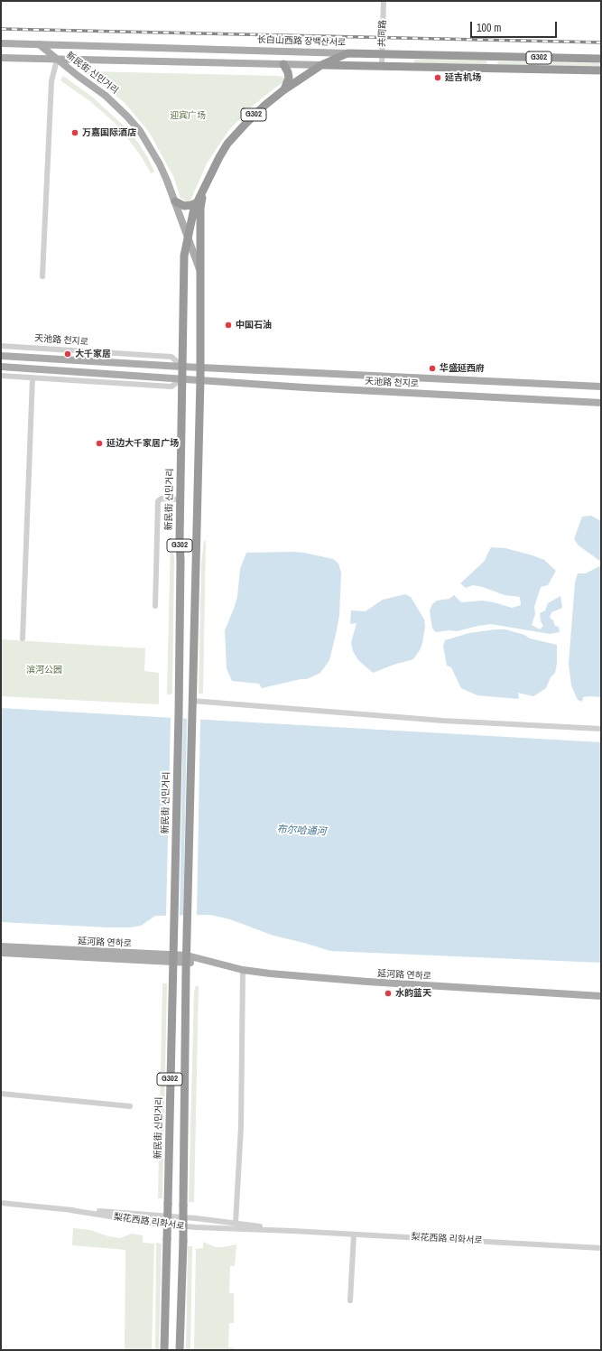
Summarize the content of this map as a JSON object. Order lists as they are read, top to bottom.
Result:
{
  "streets": {
    "highway": ["长白山西路 장백산서로", "G302", "新民街 신민거리"],
    "main road": ["天池路 천지로", "延河路 연하로"],
    "street": ["共同路", "梨花西路 리화서로"]
  },
  "crossings": [
    ["共同路", "长白山西路 장백산서로"],
    ["共同路", "G302"],
    ["长白山西路 장백산서로", "新民街 신민거리"],
    ["G302", "新民街 신민거리"],
    ["新民街 신민거리", "天池路 천지로"],
    ["新民街 신민거리", "延河路 연하로"]
  ],
  "water": ["布尔哈通河"],
  "parks": ["迎宾广场", "滨河公园"],
  "places": [
    "延吉机场",
    "万嘉国际酒店",
    "中国石油",
    "大千家居",
    "华盛延西府",
    "延边大千家居广场",
    "水韵蓝天"
  ],
  "scale_bar": "100 m"
}
